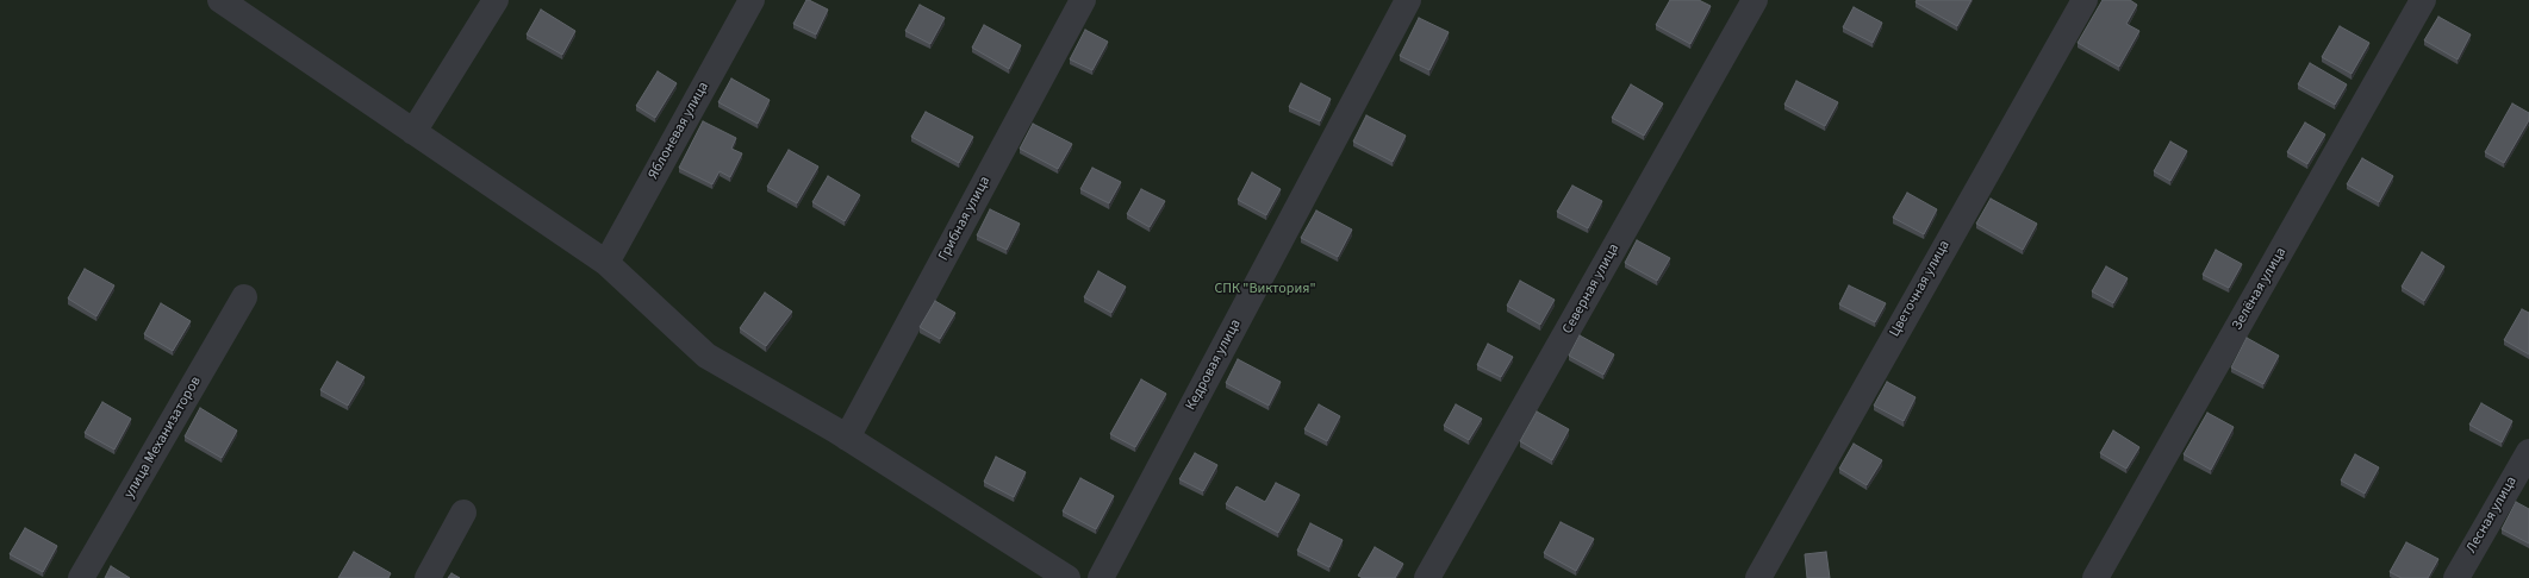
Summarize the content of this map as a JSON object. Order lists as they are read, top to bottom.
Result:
{
  "streets": {
    "street": [
      "Яблоневая улица",
      "Грибная улица",
      "Северная улица",
      "Цветочная улица",
      "Зелёная улица",
      "Кедровая улица",
      "улица Механизаторов",
      "Лесная улица"
    ]
  },
  "parks": ["СПК \"Виктория\""]
}
